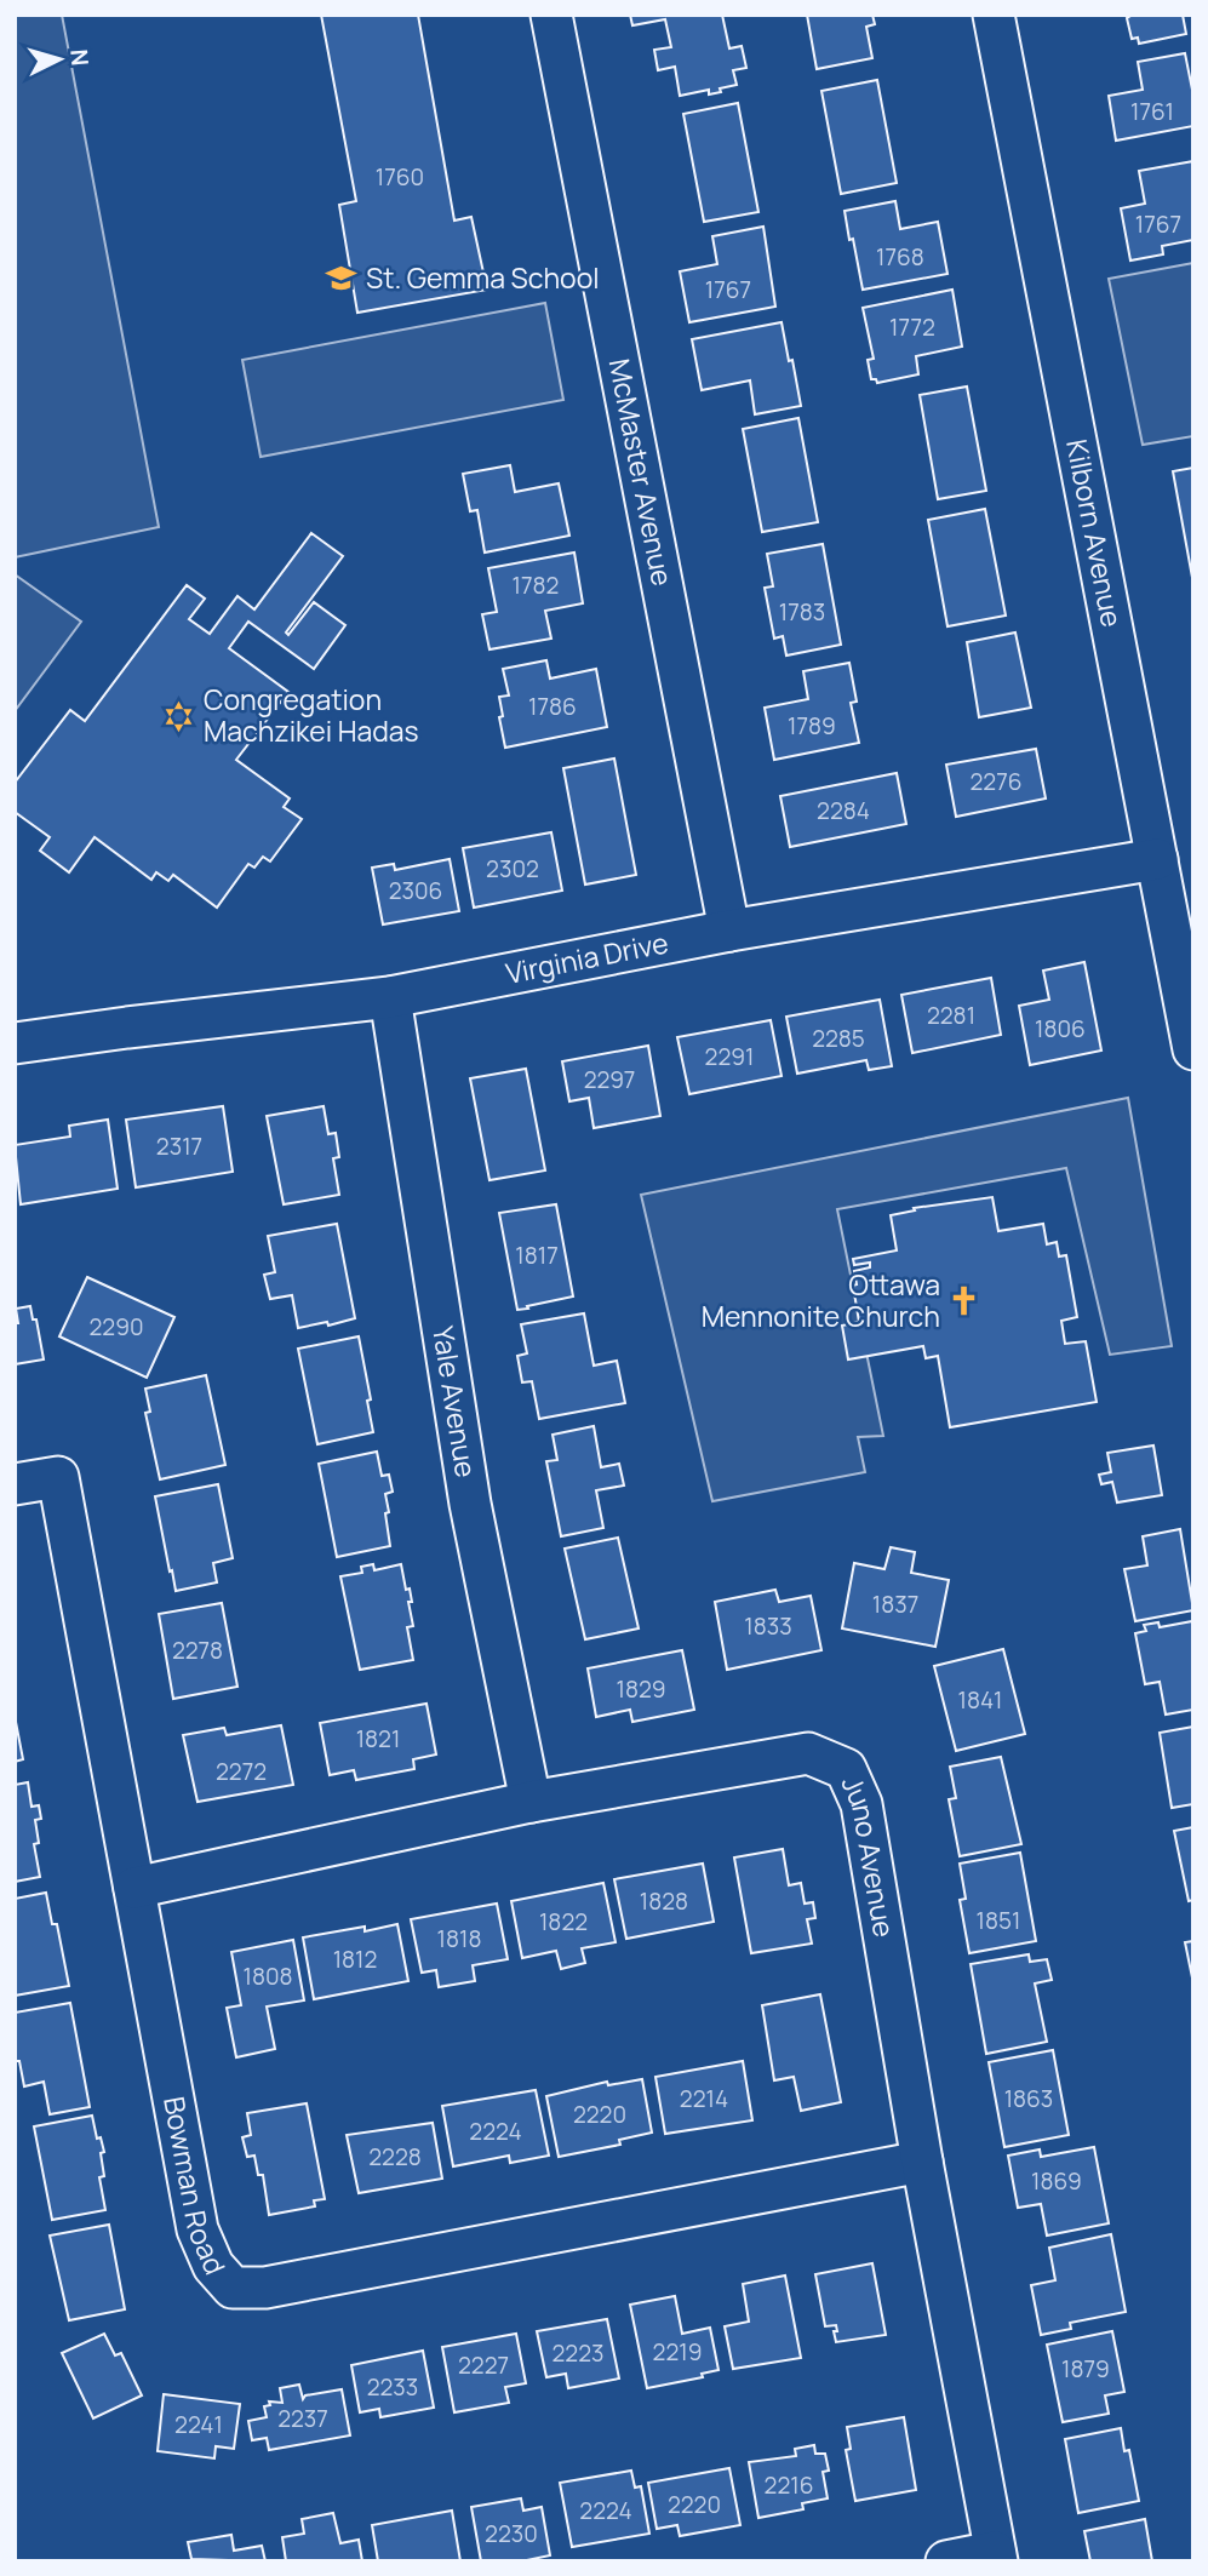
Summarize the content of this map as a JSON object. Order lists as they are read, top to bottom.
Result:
{
  "streets": {
    "street": [
      "McMaster Avenue",
      "Kilborn Avenue",
      "Virginia Drive",
      "Yale Avenue",
      "Juno Avenue",
      "Bowman Road"
    ]
  },
  "crossings": [
    ["McMaster Avenue", "Virginia Drive"],
    ["Kilborn Avenue", "Virginia Drive"],
    ["Virginia Drive", "Yale Avenue"],
    ["Yale Avenue", "Juno Avenue"],
    ["Juno Avenue", "Bowman Road"]
  ],
  "places": {
    "school or university": ["St. Gemma School"],
    "synagogue": ["Congregation Machzikei Hadas"],
    "church": ["Ottawa Mennonite Church"]
  },
  "house_numbers": [
    "1761",
    "1760",
    "1767",
    "1768",
    "1767",
    "1772",
    "1782",
    "1783",
    "1786",
    "1789",
    "2276",
    "2284",
    "2302",
    "2306",
    "2281",
    "1806",
    "2285",
    "2291",
    "2297",
    "2317",
    "1817",
    "2290",
    "1837",
    "1833",
    "2278",
    "1829",
    "1841",
    "1821",
    "2272",
    "1828",
    "1851",
    "1822",
    "1818",
    "1812",
    "1808",
    "2214",
    "1863",
    "2220",
    "2224",
    "2228",
    "1869",
    "2219",
    "2223",
    "2227",
    "1879",
    "2233",
    "2237",
    "2241",
    "2216",
    "2220",
    "2224",
    "2230"
  ],
  "north": "right"
}
